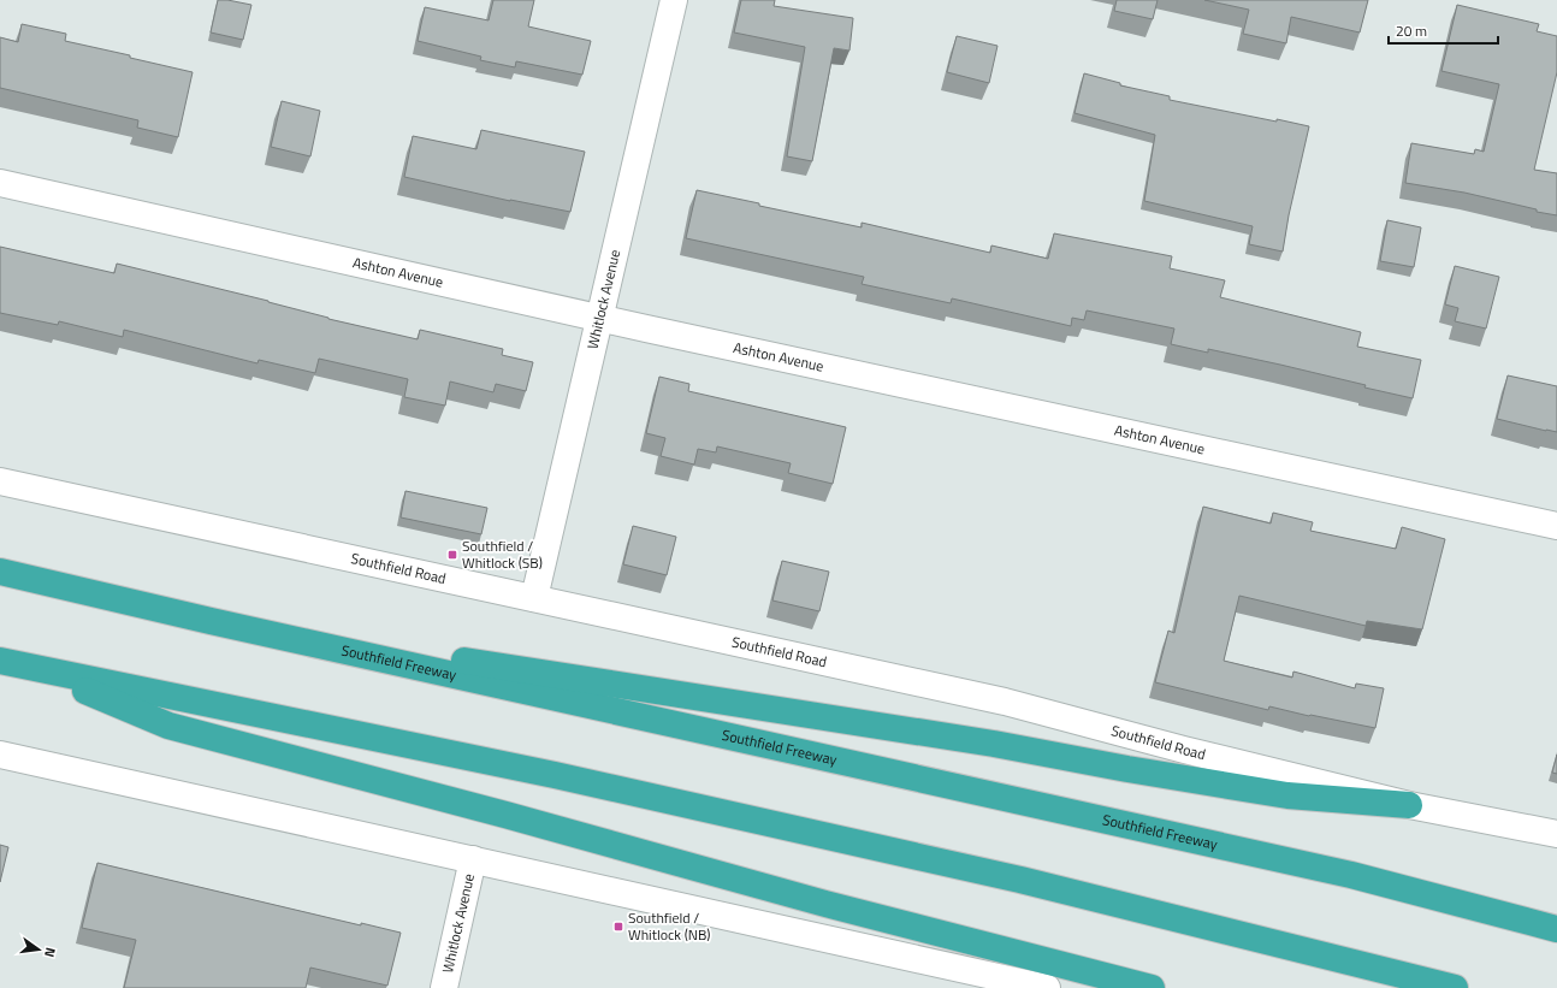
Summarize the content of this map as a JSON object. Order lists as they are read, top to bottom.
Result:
{
  "streets": {
    "highway": ["Southfield Freeway"],
    "main road": ["Ashton Avenue", "Whitlock Avenue", "Southfield Road"]
  },
  "crossings": [
    ["Ashton Avenue", "Whitlock Avenue"],
    ["Whitlock Avenue", "Southfield Road"]
  ],
  "places": {
    "transit": ["Southfield / Whitlock (SB)", "Southfield / Whitlock (NB)"]
  },
  "scale_bar": "20 m",
  "north": "right"
}
